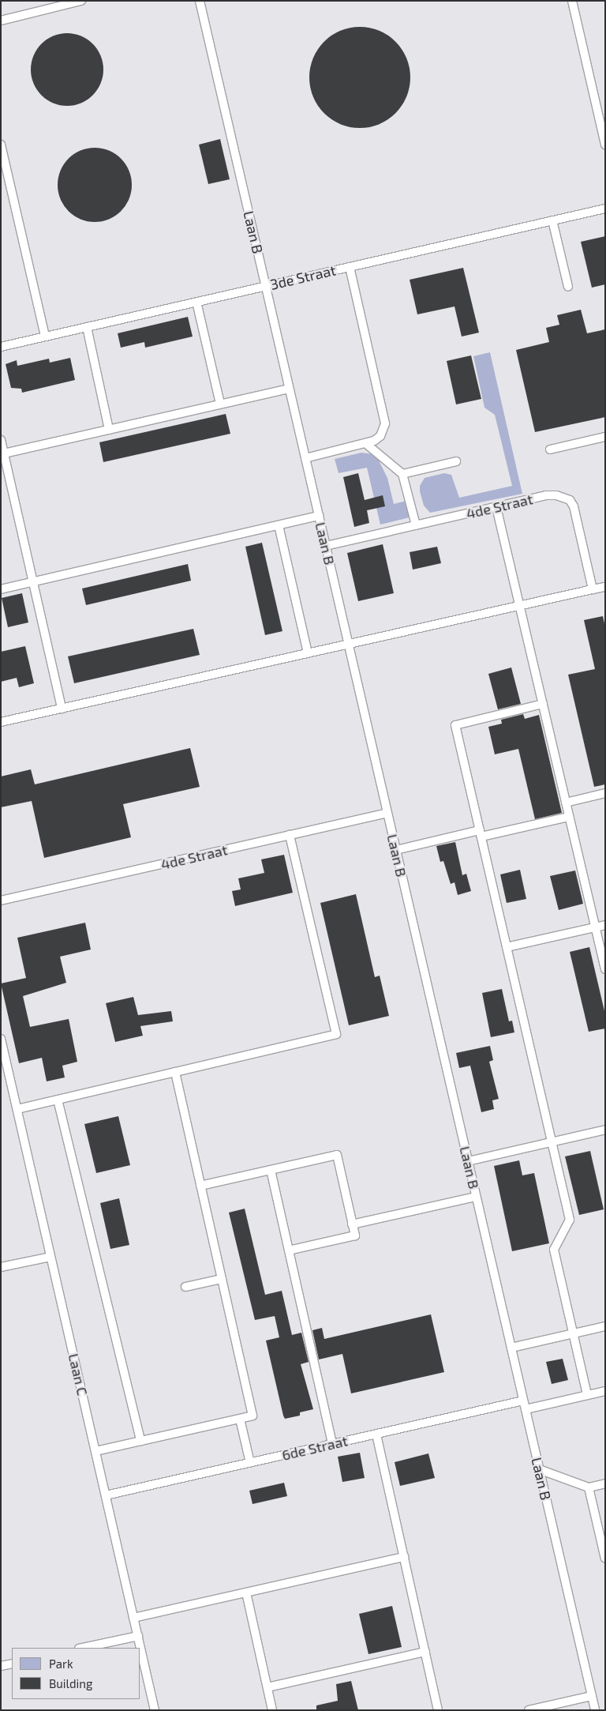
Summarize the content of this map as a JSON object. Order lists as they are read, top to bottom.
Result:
{
  "streets": {
    "lane": [
      "Laan B",
      "3de Straat",
      "4de Straat",
      "Laan C",
      "6de Straat"
    ]
  },
  "crossings": [
    ["Laan B", "3de Straat"],
    ["Laan B", "4de Straat"],
    ["Laan B", "6de Straat"],
    ["Laan C", "6de Straat"]
  ],
  "legend": ["Park", "Building"]
}
